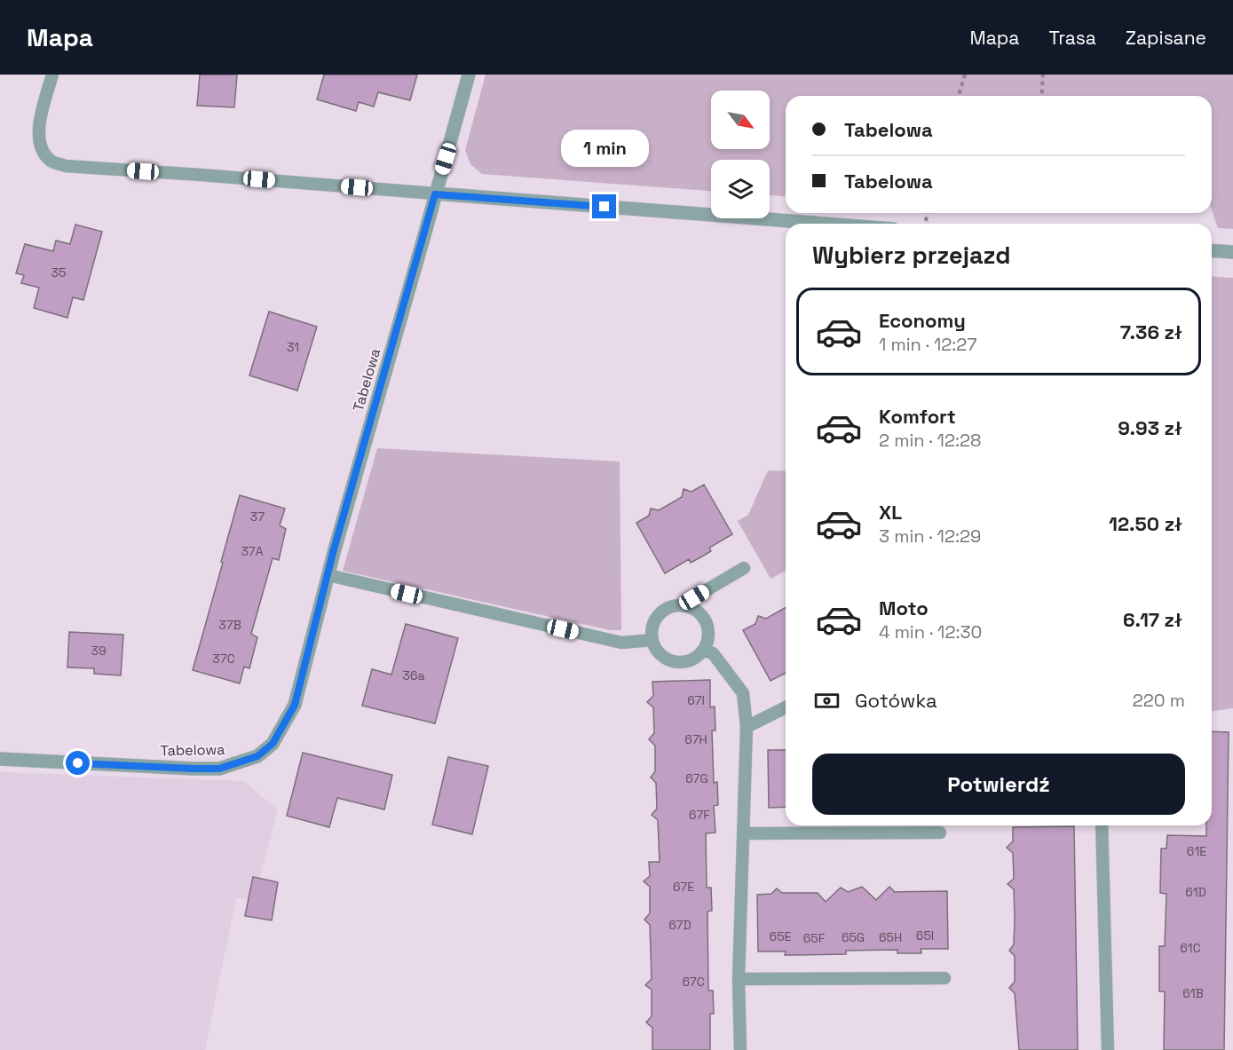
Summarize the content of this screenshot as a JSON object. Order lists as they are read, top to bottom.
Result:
{
  "streets": {
    "street": ["Tabelowa"]
  },
  "house_numbers": [
    "35",
    "31",
    "37",
    "37A",
    "37B",
    "39",
    "37C",
    "36a",
    "67I",
    "67H",
    "67G",
    "67F",
    "61E",
    "67E",
    "61D",
    "67D",
    "65I",
    "65E",
    "65G",
    "65H",
    "65F",
    "61C",
    "67C",
    "61B"
  ],
  "north": "bottom right",
  "page": {
    "header": "Mapa",
    "nav": ["Mapa", "Trasa", "Zapisane"],
    "banner": ["Tabelowa", "Tabelowa"],
    "bubble": "1 min",
    "heading": "Wybierz przejazd",
    "list": [
      {
        "name": "Economy",
        "note": "1 min · 12:27",
        "value": "7.36 zł"
      },
      {
        "name": "Komfort",
        "note": "2 min · 12:28",
        "value": "9.93 zł"
      },
      {
        "name": "XL",
        "note": "3 min · 12:29",
        "value": "12.50 zł"
      },
      {
        "name": "Moto",
        "note": "4 min · 12:30",
        "value": "6.17 zł"
      }
    ],
    "pay": ["Gotówka", "220 m"],
    "buttons": "Potwierdź"
  }
}
